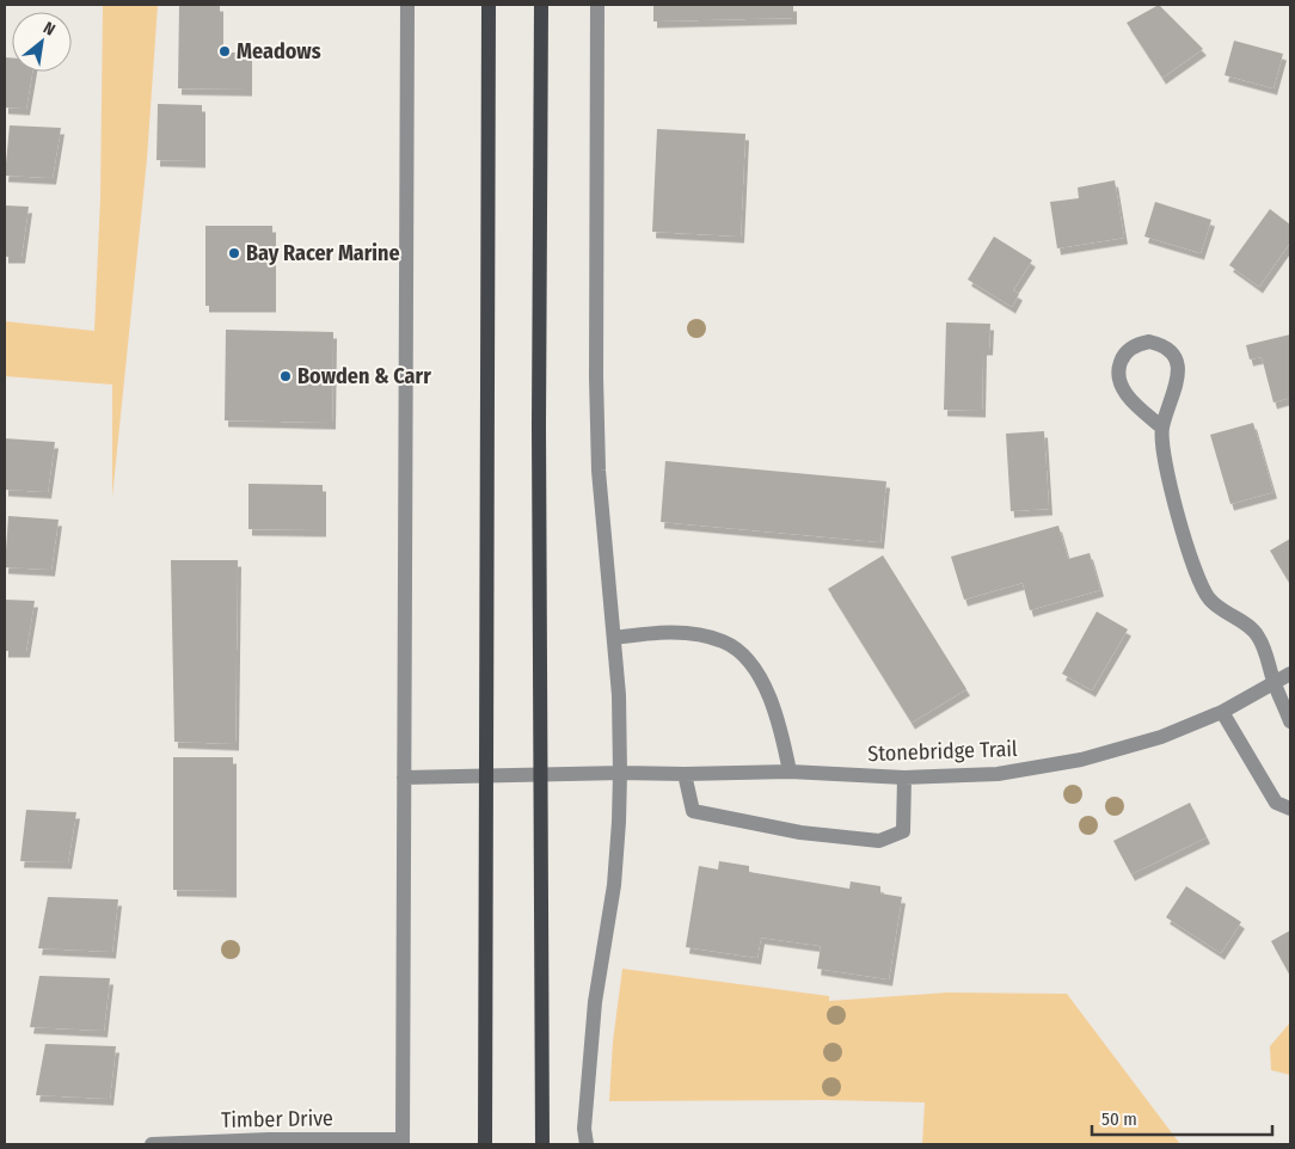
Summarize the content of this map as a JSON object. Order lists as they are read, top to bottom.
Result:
{
  "streets": {
    "street": ["Stonebridge Trail", "Timber Drive"]
  },
  "places": ["Meadows", "Bay Racer Marine", "Bowden & Carr"],
  "scale_bar": "50 m",
  "north": "top right"
}
